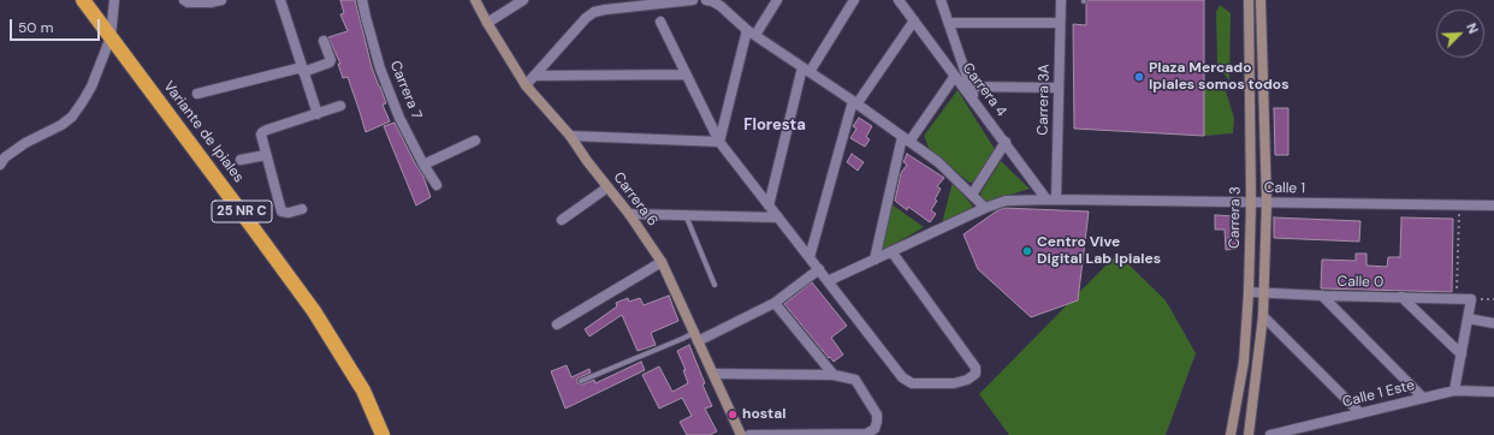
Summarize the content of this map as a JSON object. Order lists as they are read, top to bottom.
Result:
{
  "streets": {
    "highway": ["Variante de Ipiales", "25 NR C"],
    "street": [
      "Carrera 7",
      "Carrera 4",
      "Carrera 3A",
      "Calle 1",
      "Carrera 6",
      "Carrera 3",
      "Calle 0",
      "Calle 1 Este"
    ]
  },
  "crossings": [
    ["Carrera 4", "Carrera 3A"],
    ["Carrera 4", "Calle 1"],
    ["Carrera 3A", "Calle 1"],
    ["Calle 1", "Carrera 3"],
    ["Carrera 3", "Calle 0"]
  ],
  "districts": ["Floresta"],
  "places": ["Plaza Mercado Ipiales somos todos", "Centro Vive Digital Lab Ipiales", "hostal"],
  "scale_bar": "50 m",
  "north": "top right"
}
